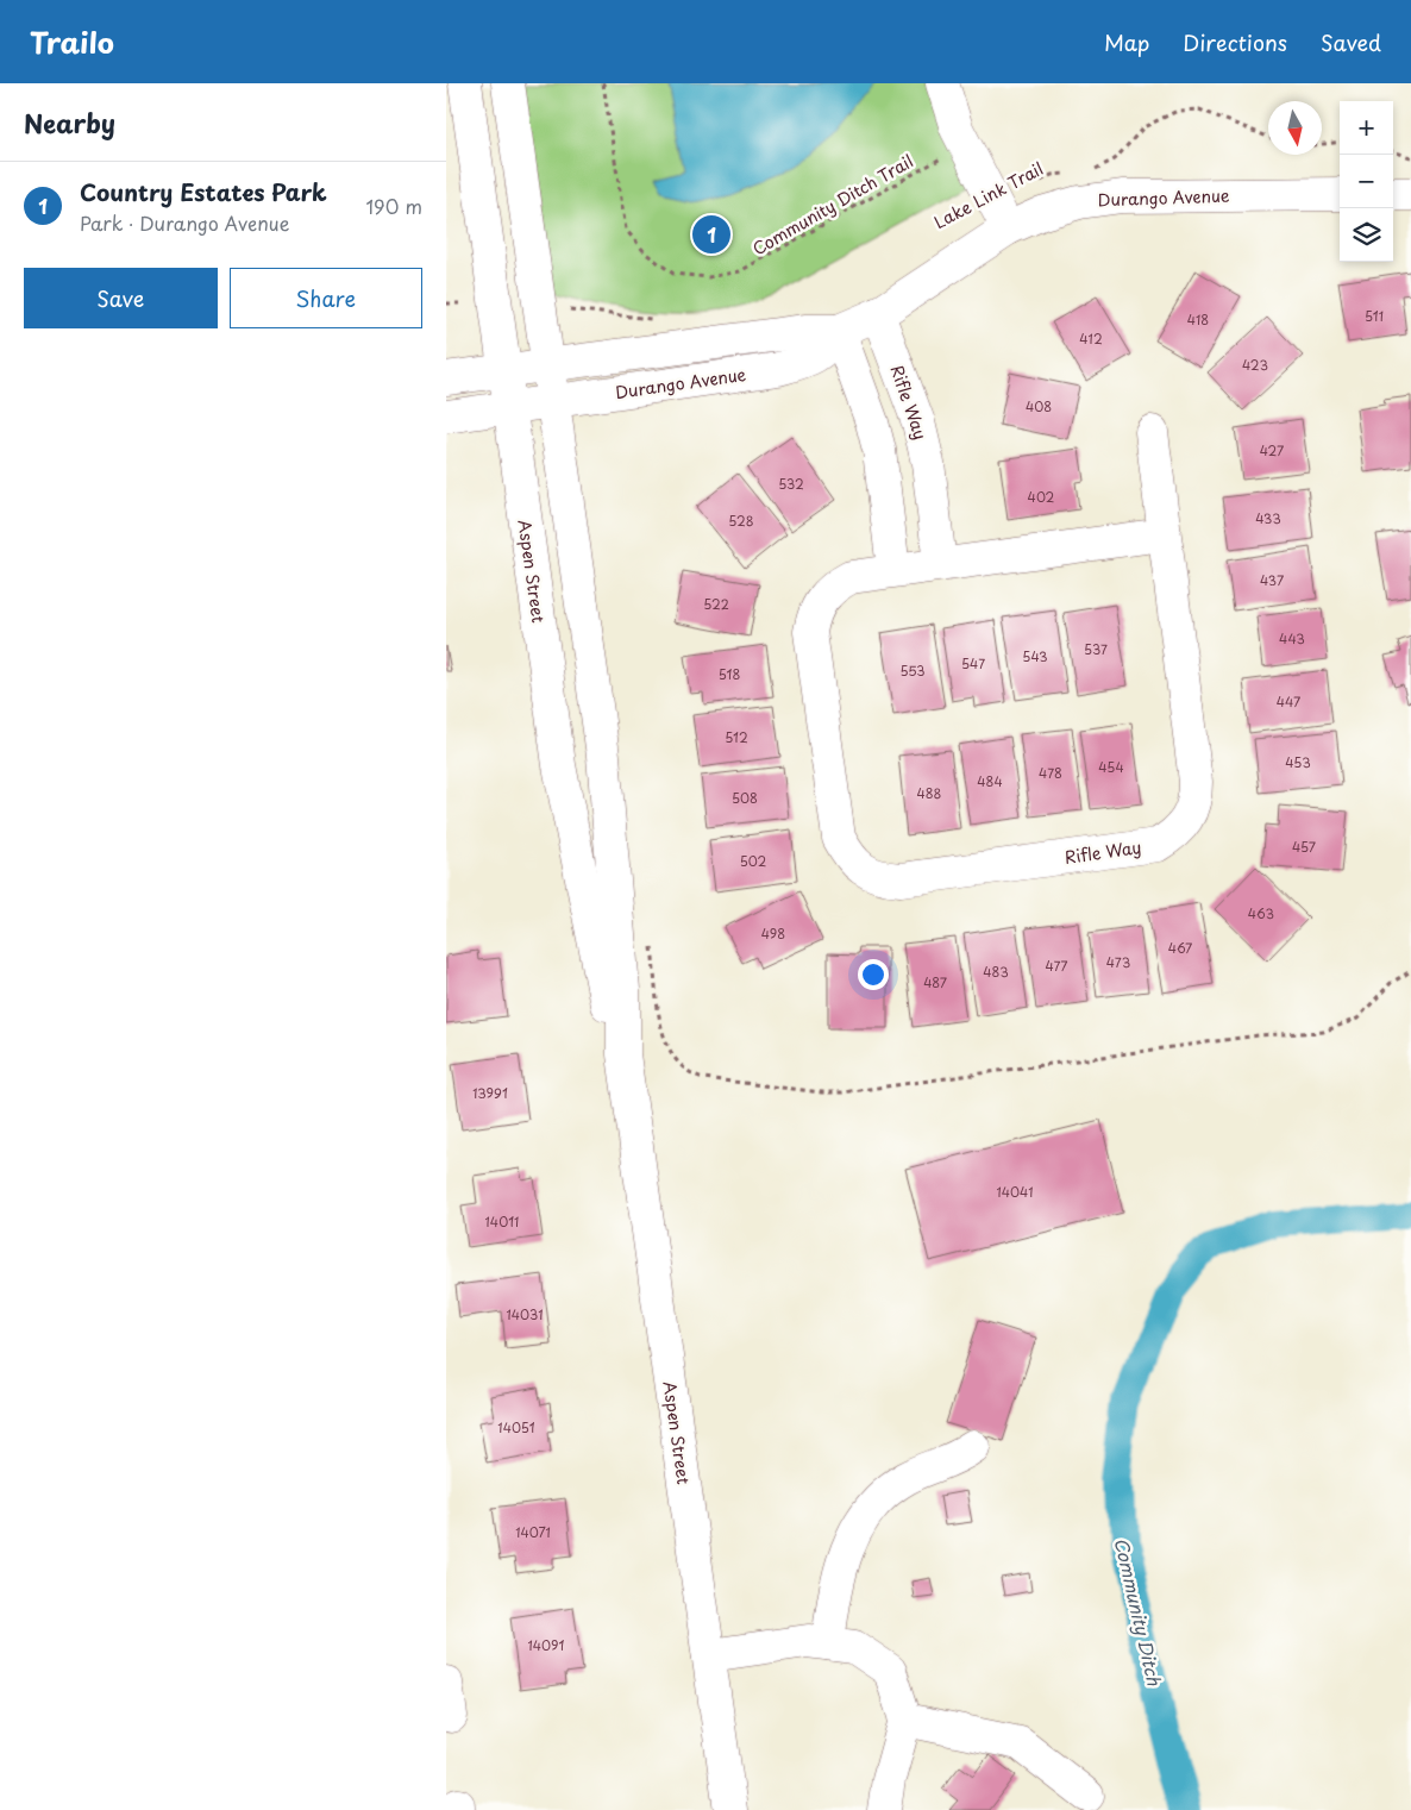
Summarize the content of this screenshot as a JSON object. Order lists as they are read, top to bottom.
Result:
{
  "streets": {
    "street": ["Durango Avenue", "Rifle Way", "Aspen Street"],
    "path": ["Lake Link Trail", "Community Ditch Trail"]
  },
  "crossings": [
    ["Lake Link Trail", "Durango Avenue"],
    ["Durango Avenue", "Rifle Way"],
    ["Durango Avenue", "Aspen Street"]
  ],
  "water": ["Community Ditch"],
  "house_numbers": [
    "511",
    "418",
    "412",
    "423",
    "408",
    "427",
    "532",
    "402",
    "433",
    "528",
    "437",
    "522",
    "443",
    "537",
    "543",
    "547",
    "553",
    "518",
    "447",
    "512",
    "453",
    "454",
    "478",
    "484",
    "488",
    "508",
    "457",
    "502",
    "463",
    "498",
    "467",
    "473",
    "477",
    "483",
    "487",
    "13991",
    "14041",
    "14011",
    "14031",
    "14051",
    "14071",
    "14091"
  ],
  "north": "bottom",
  "page": {
    "header": "Trailo",
    "nav": ["Map", "Directions", "Saved"],
    "heading": "Nearby",
    "map_buttons": ["+", "−"],
    "list": [
      {
        "mark": "1",
        "name": "Country Estates Park",
        "note": "Park · Durango Avenue",
        "value": "190 m"
      }
    ],
    "pins": "1",
    "buttons": ["Save", "Share"]
  }
}
